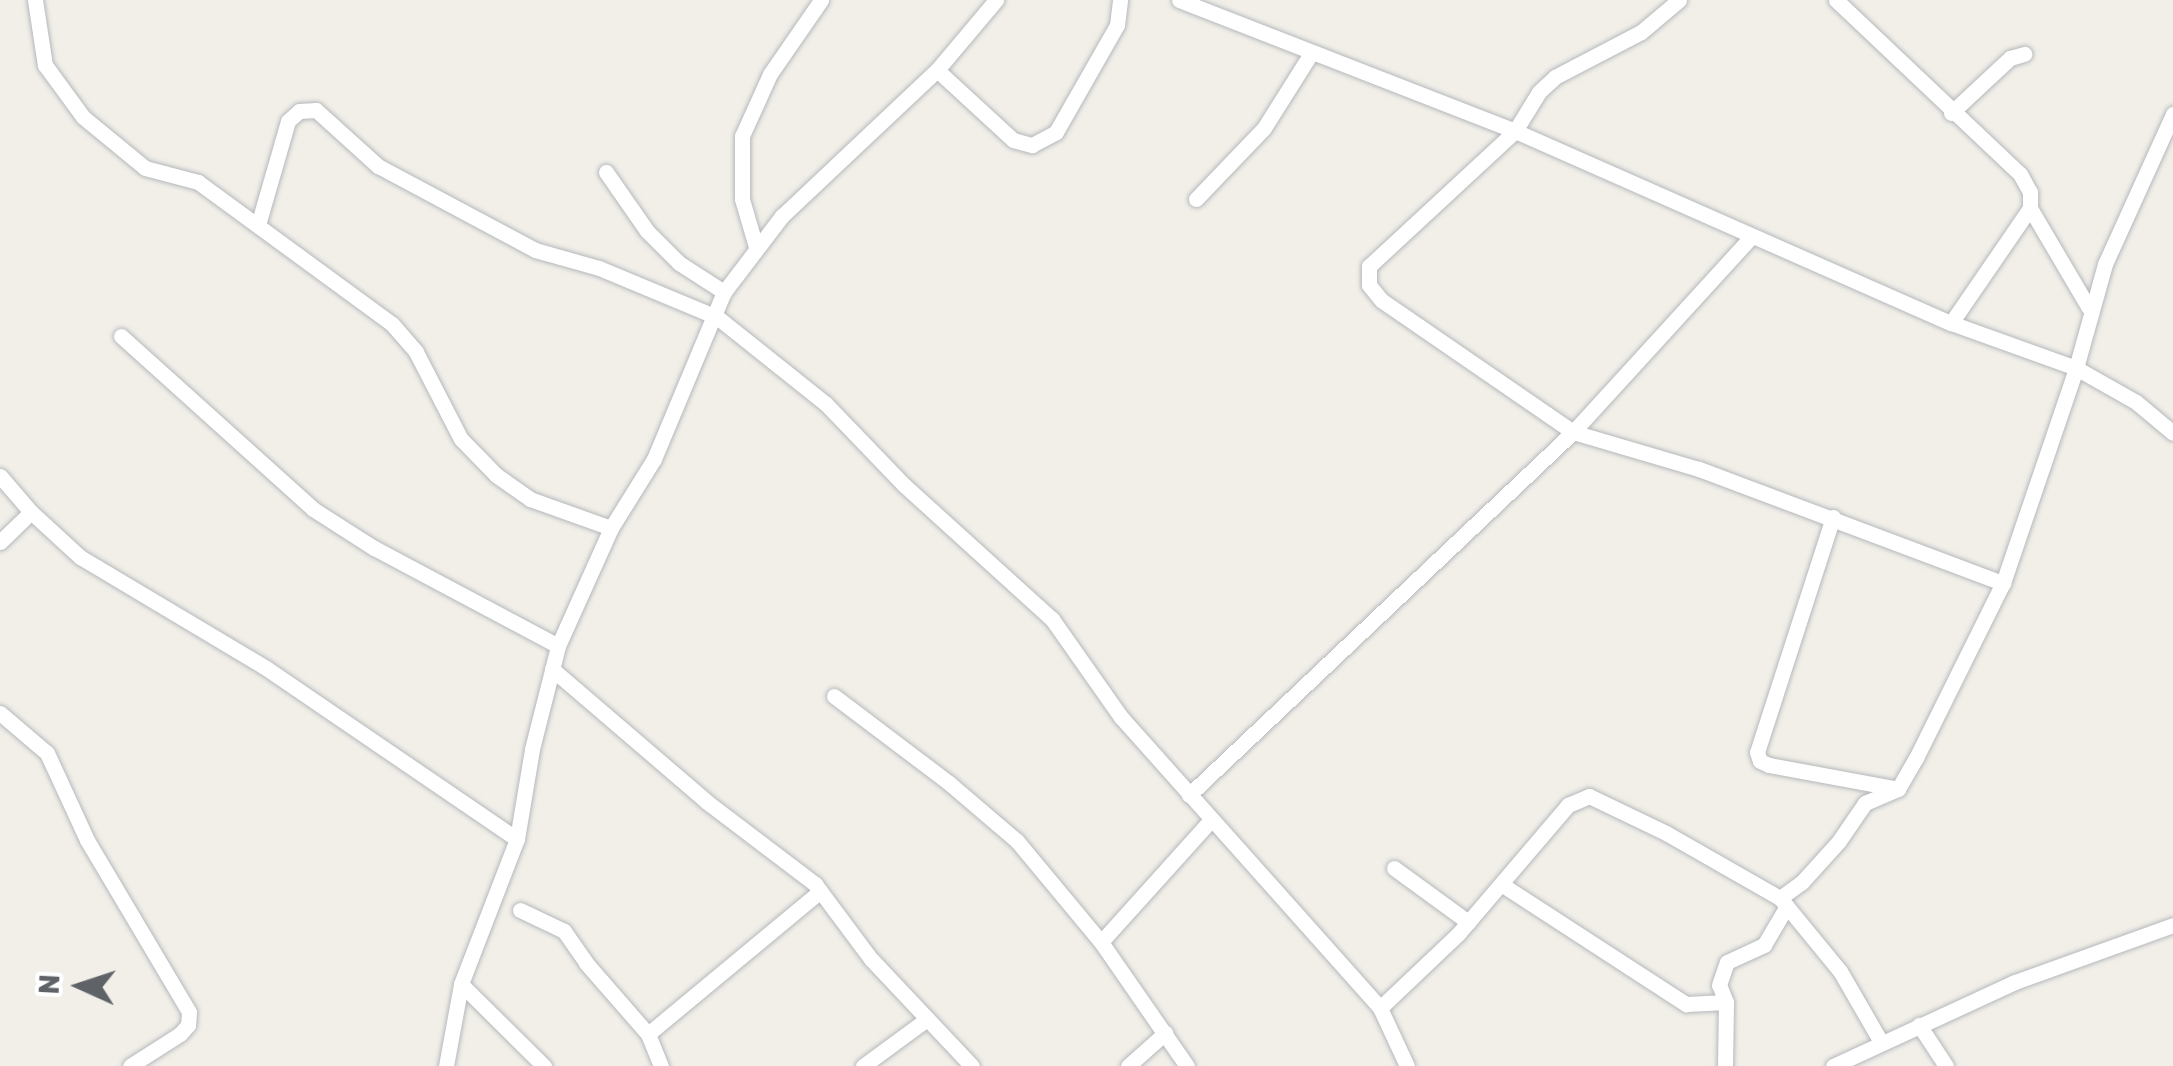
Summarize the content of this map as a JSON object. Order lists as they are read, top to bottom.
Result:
{
  "north": "left"
}
